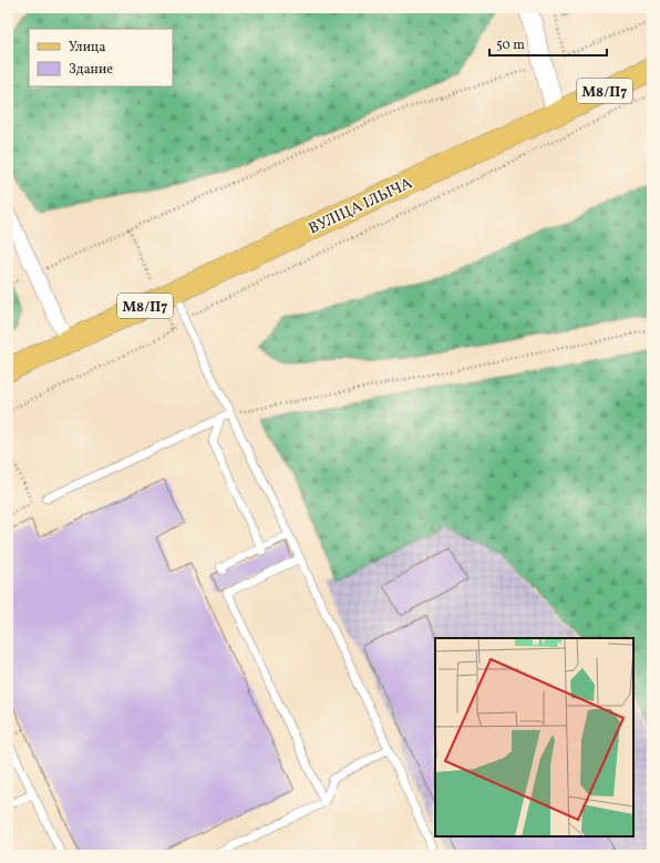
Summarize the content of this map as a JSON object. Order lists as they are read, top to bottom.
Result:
{
  "streets": {
    "main road": ["М8/П7", "ВУЛІЦА ІЛЬІЧА"]
  },
  "legend": ["Улица", "Здание"],
  "scale_bar": "50 m"
}
